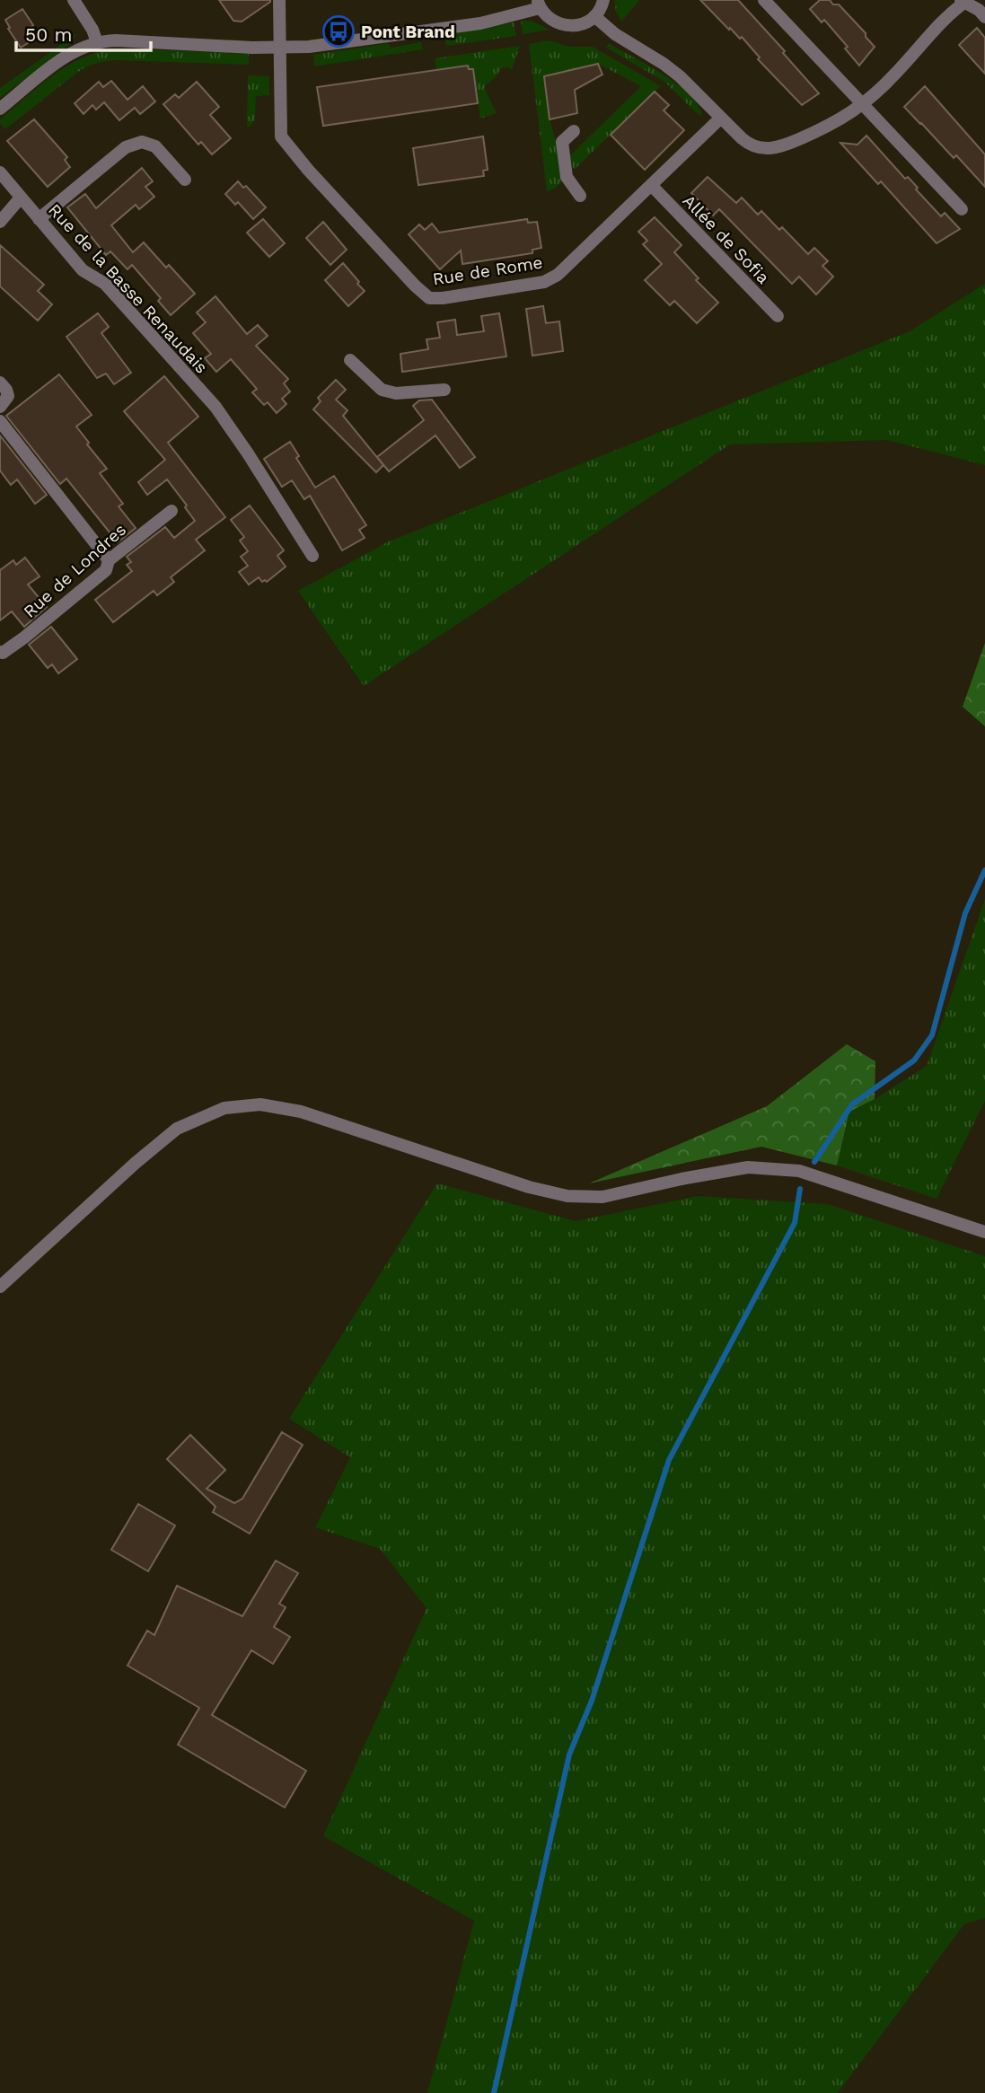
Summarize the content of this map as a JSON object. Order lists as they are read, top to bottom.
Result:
{
  "streets": {
    "street": [
      "Allée de Sofia",
      "Rue de Rome",
      "Rue de la Basse Renaudais",
      "Rue de Londres"
    ]
  },
  "crossings": [
    ["Allée de Sofia", "Rue de Rome"]
  ],
  "places": {
    "bus stop": ["Pont Brand"]
  },
  "scale_bar": "50 m"
}
